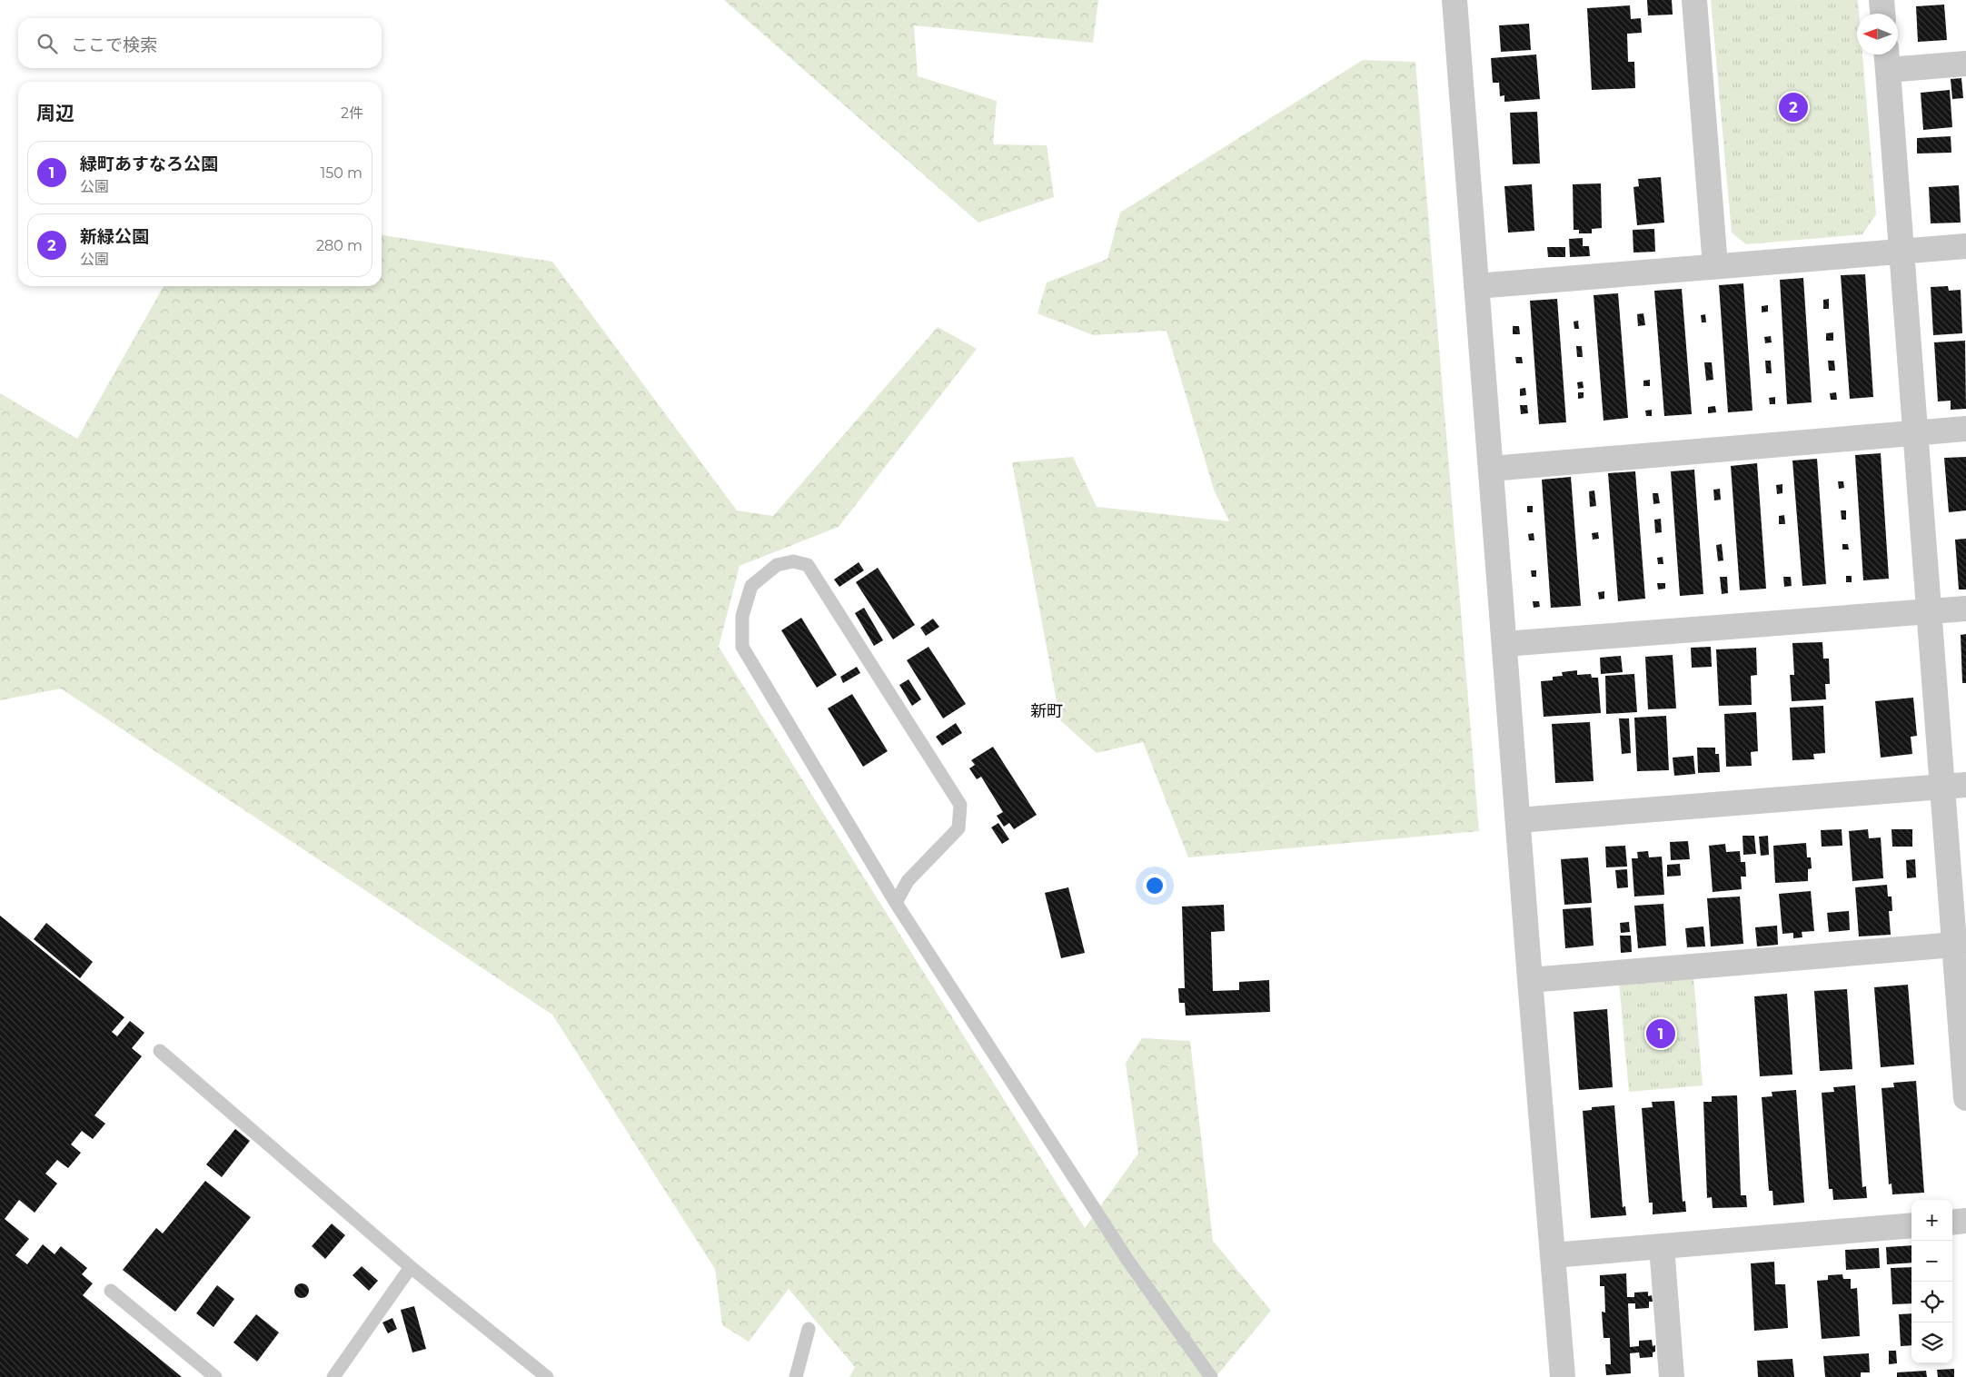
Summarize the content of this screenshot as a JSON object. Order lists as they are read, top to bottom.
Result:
{
  "districts": ["新町"],
  "north": "left",
  "page": {
    "search": "ここで検索",
    "heading": ["周辺", "2件"],
    "pins": ["2", "1"],
    "list": [
      {
        "mark": "1",
        "name": "緑町あすなろ公園",
        "note": "公園",
        "value": "150 m"
      },
      {
        "mark": "2",
        "name": "新緑公園",
        "note": "公園",
        "value": "280 m"
      }
    ],
    "map_buttons": ["+", "−"]
  }
}
